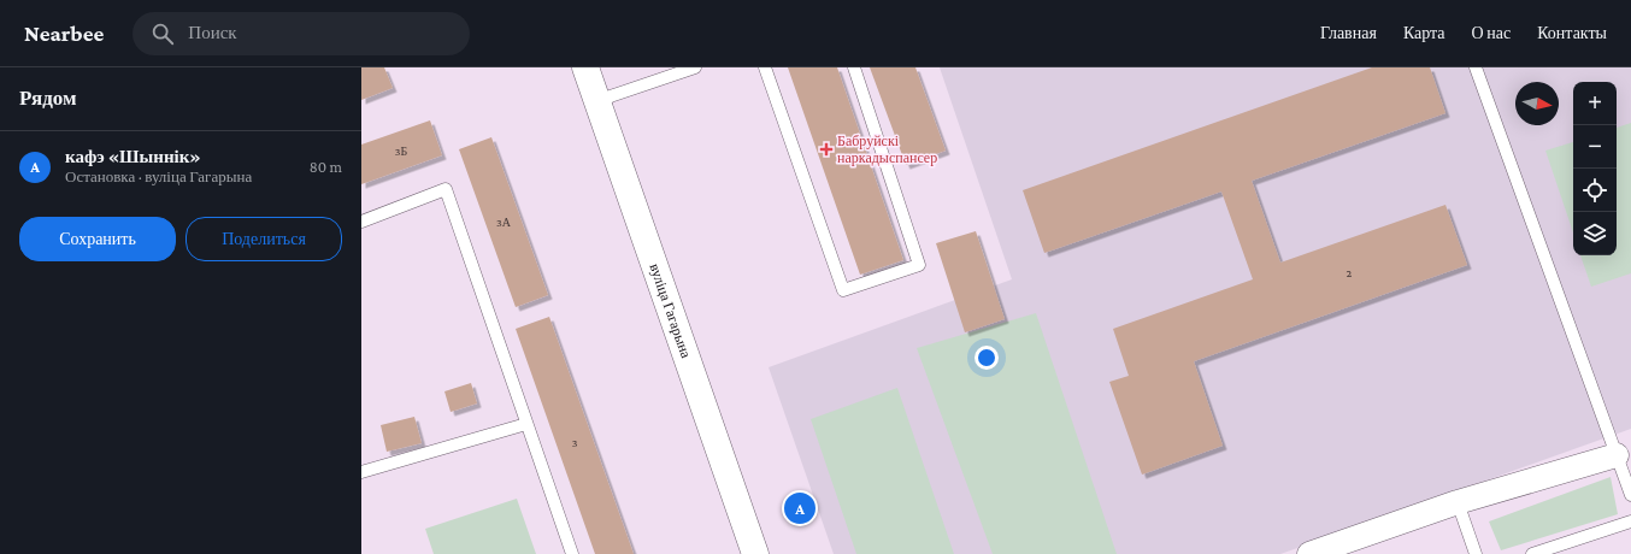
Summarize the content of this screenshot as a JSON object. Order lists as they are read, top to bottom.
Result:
{
  "streets": {
    "main road": ["вуліца Гагарына"]
  },
  "places": {
    "health": ["Бабруйскі наркадыспансер"]
  },
  "house_numbers": [
    "3Б",
    "3А",
    "2",
    "3"
  ],
  "north": "right",
  "page": {
    "header": "Nearbee",
    "search": "Поиск",
    "nav": [
      "Главная",
      "Карта",
      "О нас",
      "Контакты"
    ],
    "heading": "Рядом",
    "map_buttons": ["+", "−"],
    "list": [
      {
        "mark": "A",
        "name": "кафэ «Шыннік»",
        "note": "Остановка · вуліца Гагарына",
        "value": "80 m"
      }
    ],
    "buttons": ["Сохранить", "Поделиться"],
    "pins": "A"
  }
}
